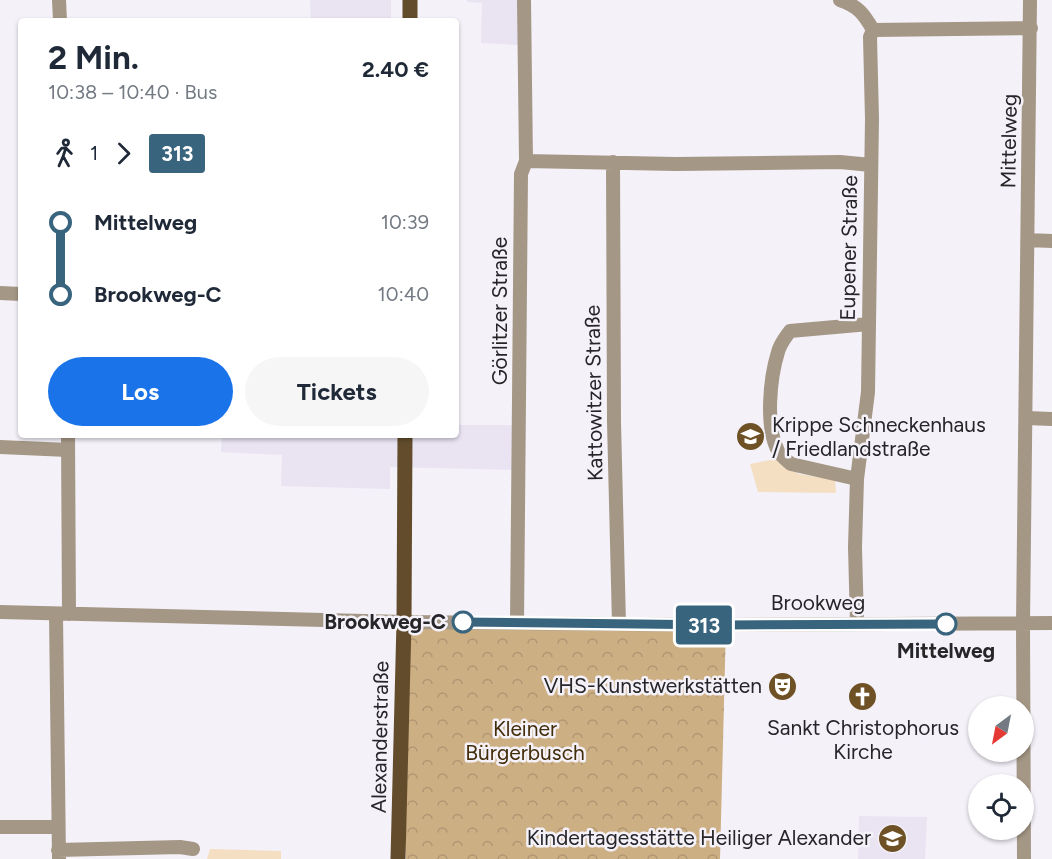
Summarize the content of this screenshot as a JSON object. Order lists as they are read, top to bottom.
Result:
{
  "streets": {
    "main road": ["Alexanderstraße"],
    "street": [
      "Mittelweg",
      "Eupener Straße",
      "Görlitzer Straße",
      "Kattowitzer Straße",
      "Brookweg"
    ]
  },
  "crossings": [
    ["Mittelweg", "Brookweg"],
    ["Eupener Straße", "Brookweg"],
    ["Görlitzer Straße", "Brookweg"],
    ["Kattowitzer Straße", "Brookweg"],
    ["Brookweg", "Alexanderstraße"]
  ],
  "parks": ["Kleiner Bürgerbusch"],
  "places": {
    "school or university": ["Krippe Schneckenhaus / Friedlandstraße", "Kindertagesstätte Heiliger Alexander"],
    "other": ["Brookweg-C", "Mittelweg"],
    "theatre": ["VHS-Kunstwerkstätten"],
    "church": ["Sankt Christophorus Kirche"]
  },
  "lines": ["bus line 313"],
  "north": "bottom left",
  "page": {
    "on_map": "313",
    "heading": ["2 Min.", "10:38 – 10:40 · Bus", "2.40 €"],
    "legs": ["1", "313"],
    "list": [
      {
        "name": "Mittelweg",
        "value": "10:39"
      },
      {
        "name": "Brookweg-C",
        "value": "10:40"
      }
    ],
    "buttons": ["Los", "Tickets"]
  }
}
